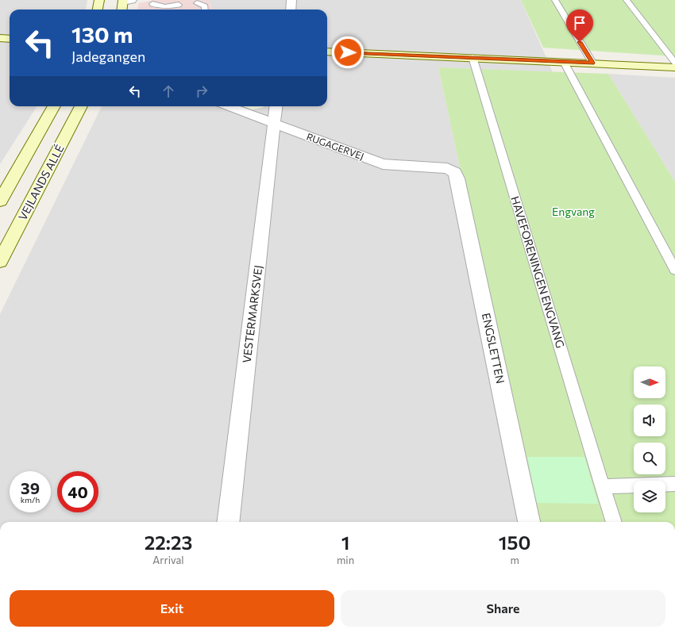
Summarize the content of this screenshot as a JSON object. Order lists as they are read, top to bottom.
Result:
{
  "streets": {
    "street": [
      "RUGAGERVEJ",
      "VEJLANDS ALLÉ",
      "VESTERMARKSVEJ",
      "ENGSLETTEN"
    ],
    "lane": ["HAVEFORENINGEN ENGVANG"]
  },
  "crossings": [
    ["RUGAGERVEJ", "VESTERMARKSVEJ"],
    ["RUGAGERVEJ", "ENGSLETTEN"]
  ],
  "parks": ["Engvang"],
  "north": "right",
  "page": {
    "turn": ["130 m", "Jadegangen"],
    "speed": "39 km/h",
    "limit": "40",
    "eta": [
      "22:23",
      "Arrival",
      "1",
      "min",
      "150",
      "m"
    ],
    "buttons": ["Exit", "Share"]
  }
}
